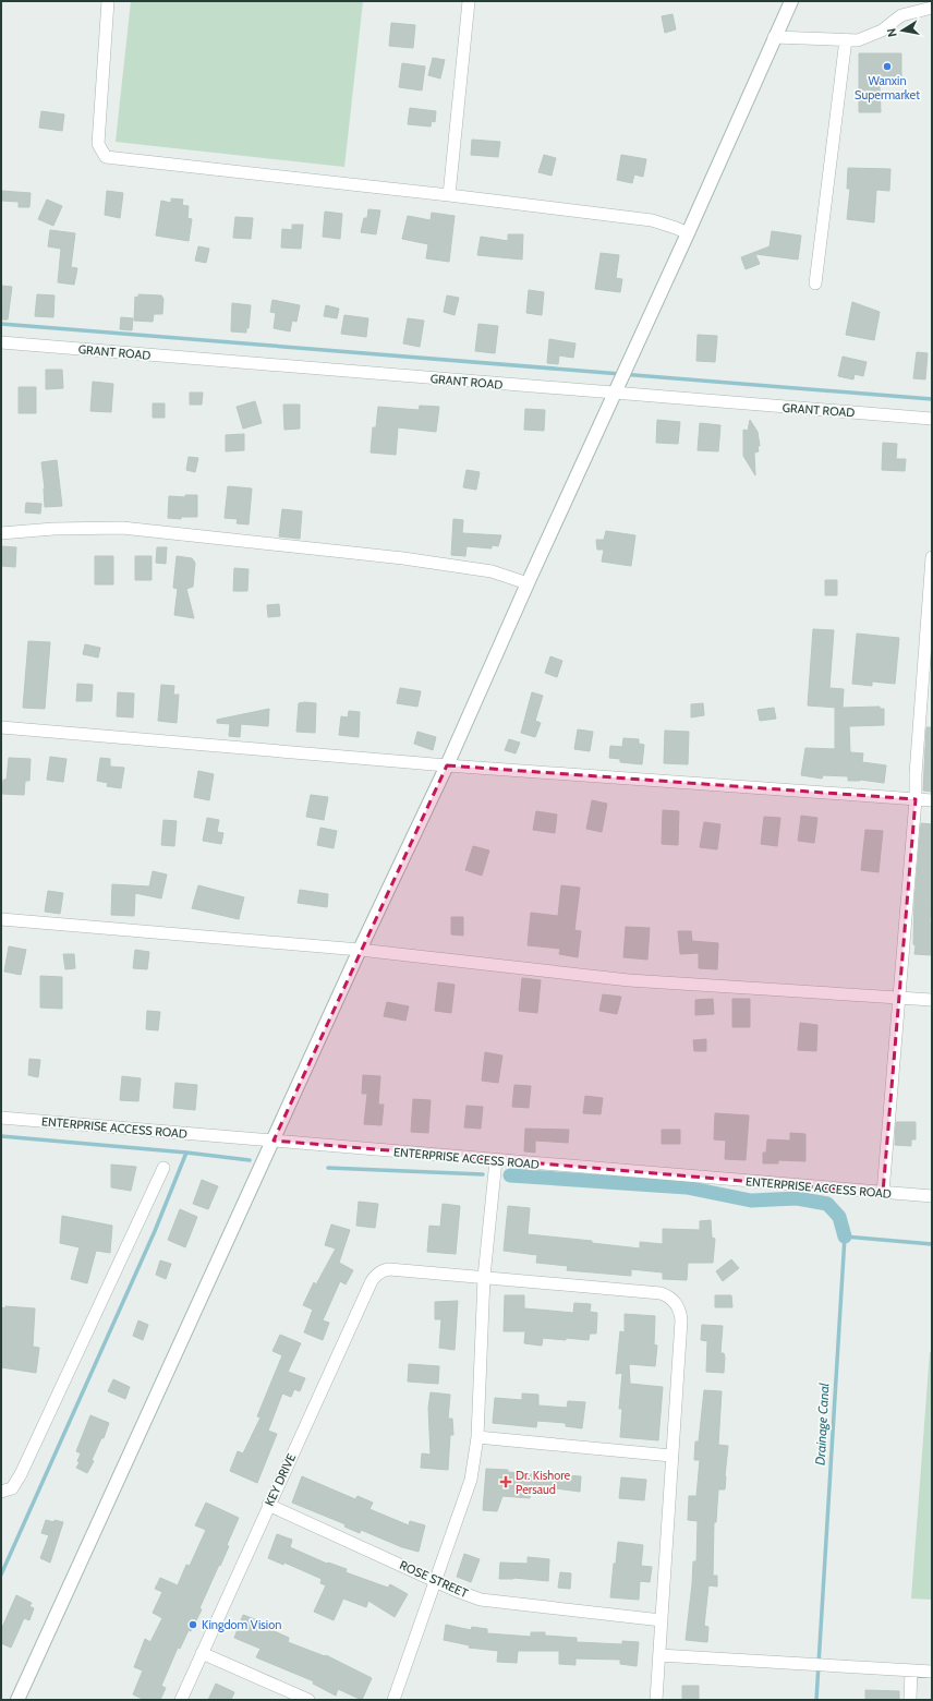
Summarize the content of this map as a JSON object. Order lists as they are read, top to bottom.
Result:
{
  "streets": {
    "street": [
      "GRANT ROAD",
      "ENTERPRISE ACCESS ROAD",
      "KEY DRIVE",
      "ROSE STREET"
    ]
  },
  "crossings": [
    ["KEY DRIVE", "ROSE STREET"]
  ],
  "water": ["Drainage Canal"],
  "places": {
    "other": ["Wanxin Supermarket", "Kingdom Vision"],
    "health": ["Dr. Kishore Persaud"]
  },
  "north": "left"
}
